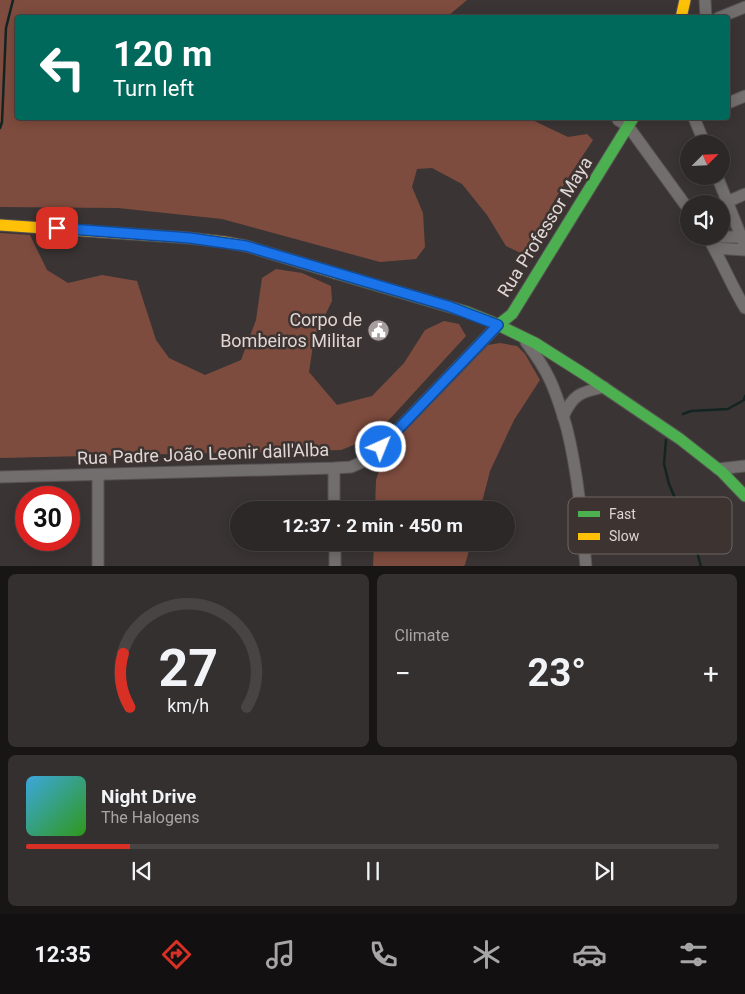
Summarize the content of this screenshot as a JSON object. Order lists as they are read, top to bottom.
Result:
{
  "streets": {
    "main road": ["Rua Professor Maya"],
    "street": ["Rua Padre João Leonir dall'Alba"]
  },
  "crossings": [
    ["Rua Professor Maya", "Rua Padre João Leonir dall'Alba"]
  ],
  "places": {
    "public building": ["Corpo de Bombeiros Militar"]
  },
  "legend": ["Fast", "Slow"],
  "north": "top right",
  "page": {
    "turn": ["120 m", "Turn left"],
    "limit": "30",
    "trip": "12:37 · 2 min · 450 m",
    "tile": "Climate",
    "heat": ["−", "23°", "+"],
    "song": ["Night Drive", "The Halogens"],
    "tabs": "12:35",
    "gauge": ["27", "km/h"]
  }
}
